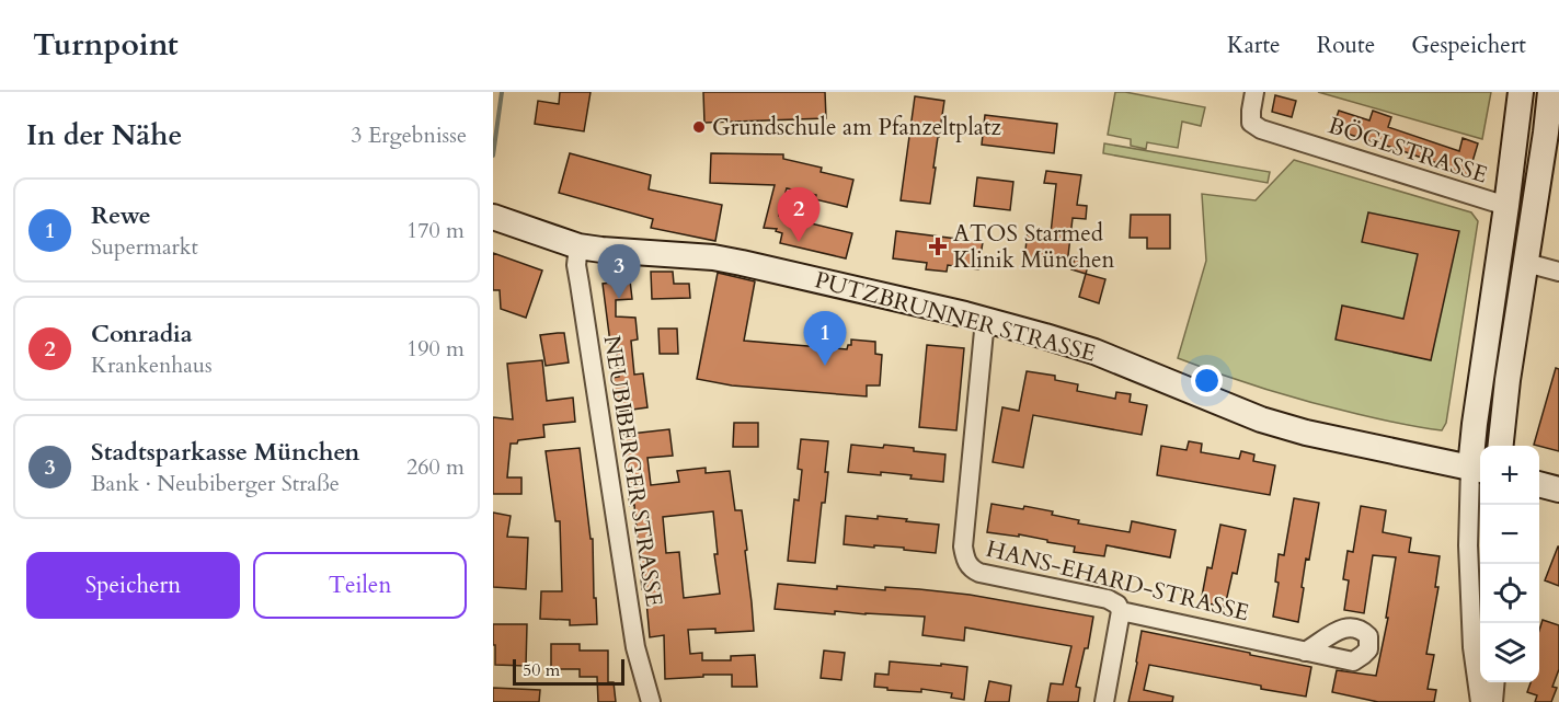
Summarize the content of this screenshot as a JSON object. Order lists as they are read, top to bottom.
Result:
{
  "streets": {
    "main road": ["PUTZBRUNNER STRASSE"],
    "street": ["BÖGLSTRASSE", "NEUBIBERGER STRASSE", "HANS-EHARD-STRASSE"]
  },
  "crossings": [
    ["PUTZBRUNNER STRASSE", "NEUBIBERGER STRASSE"],
    ["PUTZBRUNNER STRASSE", "HANS-EHARD-STRASSE"]
  ],
  "places": {
    "other": ["Grundschule am Pfanzeltplatz"],
    "health": ["ATOS Starmed Klinik München"]
  },
  "scale_bar": "50 m",
  "page": {
    "header": "Turnpoint",
    "nav": ["Karte", "Route", "Gespeichert"],
    "heading": ["In der Nähe", "3 Ergebnisse"],
    "list": [
      {
        "mark": "1",
        "name": "Rewe",
        "note": "Supermarkt",
        "value": "170 m"
      },
      {
        "mark": "2",
        "name": "Conradia",
        "note": "Krankenhaus",
        "value": "190 m"
      },
      {
        "mark": "3",
        "name": "Stadtsparkasse München",
        "note": "Bank · Neubiberger Straße",
        "value": "260 m"
      }
    ],
    "pins": ["2", "3", "1"],
    "map_buttons": ["+", "−"],
    "buttons": ["Speichern", "Teilen"],
    "scale": "50 m"
  }
}
